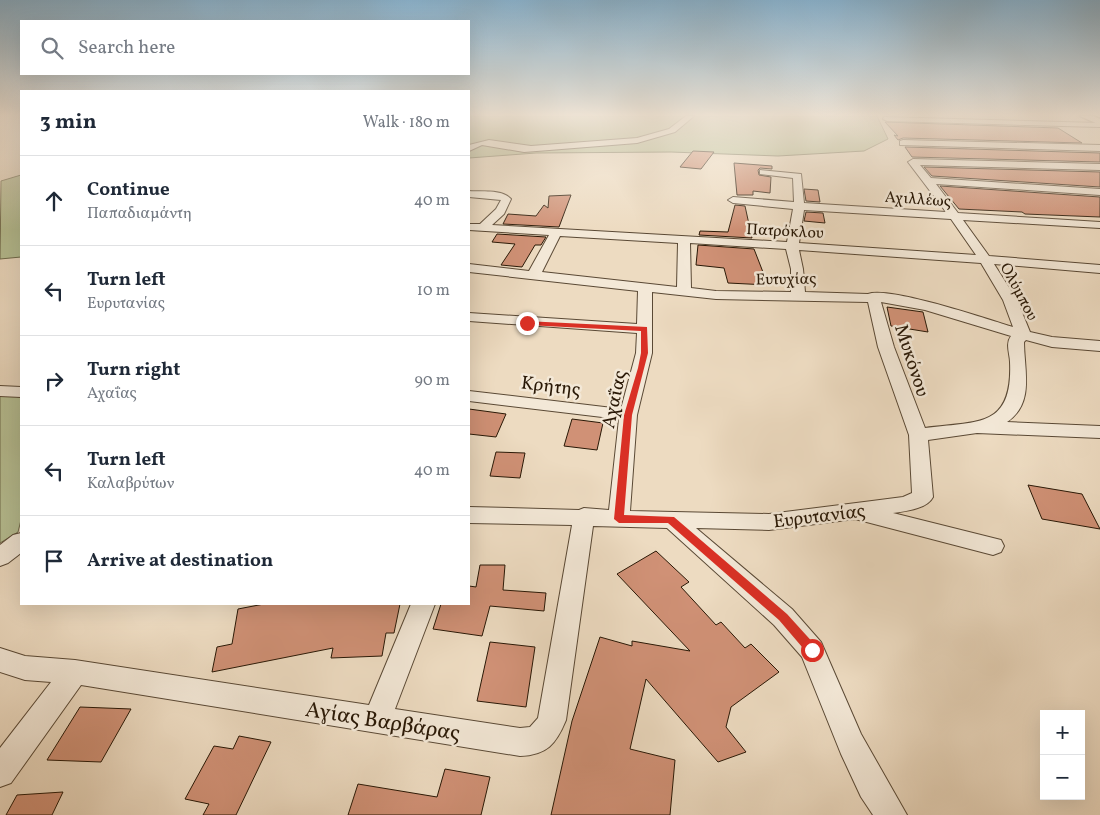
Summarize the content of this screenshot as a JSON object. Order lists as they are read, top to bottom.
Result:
{
  "streets": {
    "street": [
      "Αχιλλέως",
      "Πατρόκλου",
      "Ευτυχίας",
      "Ολύμπου",
      "Μυκόνου",
      "Κρήτης",
      "Αχαΐας",
      "Ευρυτανίας",
      "Αγίας Βαρβάρας"
    ]
  },
  "crossings": [
    ["Αχιλλέως", "Ολύμπου"],
    ["Πατρόκλου", "Ολύμπου"],
    ["Ευτυχίας", "Ολύμπου"],
    ["Ευτυχίας", "Μυκόνου"],
    ["Ευτυχίας", "Αχαΐας"],
    ["Μυκόνου", "Ευρυτανίας"],
    ["Κρήτης", "Αχαΐας"],
    ["Αχαΐας", "Ευρυτανίας"],
    ["Ευρυτανίας", "Αγίας Βαρβάρας"]
  ],
  "page": {
    "search": "Search here",
    "heading": ["3 min", "Walk · 180 m"],
    "list": [
      ["Continue", "Παπαδιαμάντη", "40 m"],
      ["Turn left", "Ευρυτανίας", "10 m"],
      ["Turn right", "Αχαΐας", "90 m"],
      ["Turn left", "Καλαβρύτων", "40 m"],
      "Arrive at destination"
    ],
    "map_buttons": ["+", "−"]
  }
}
